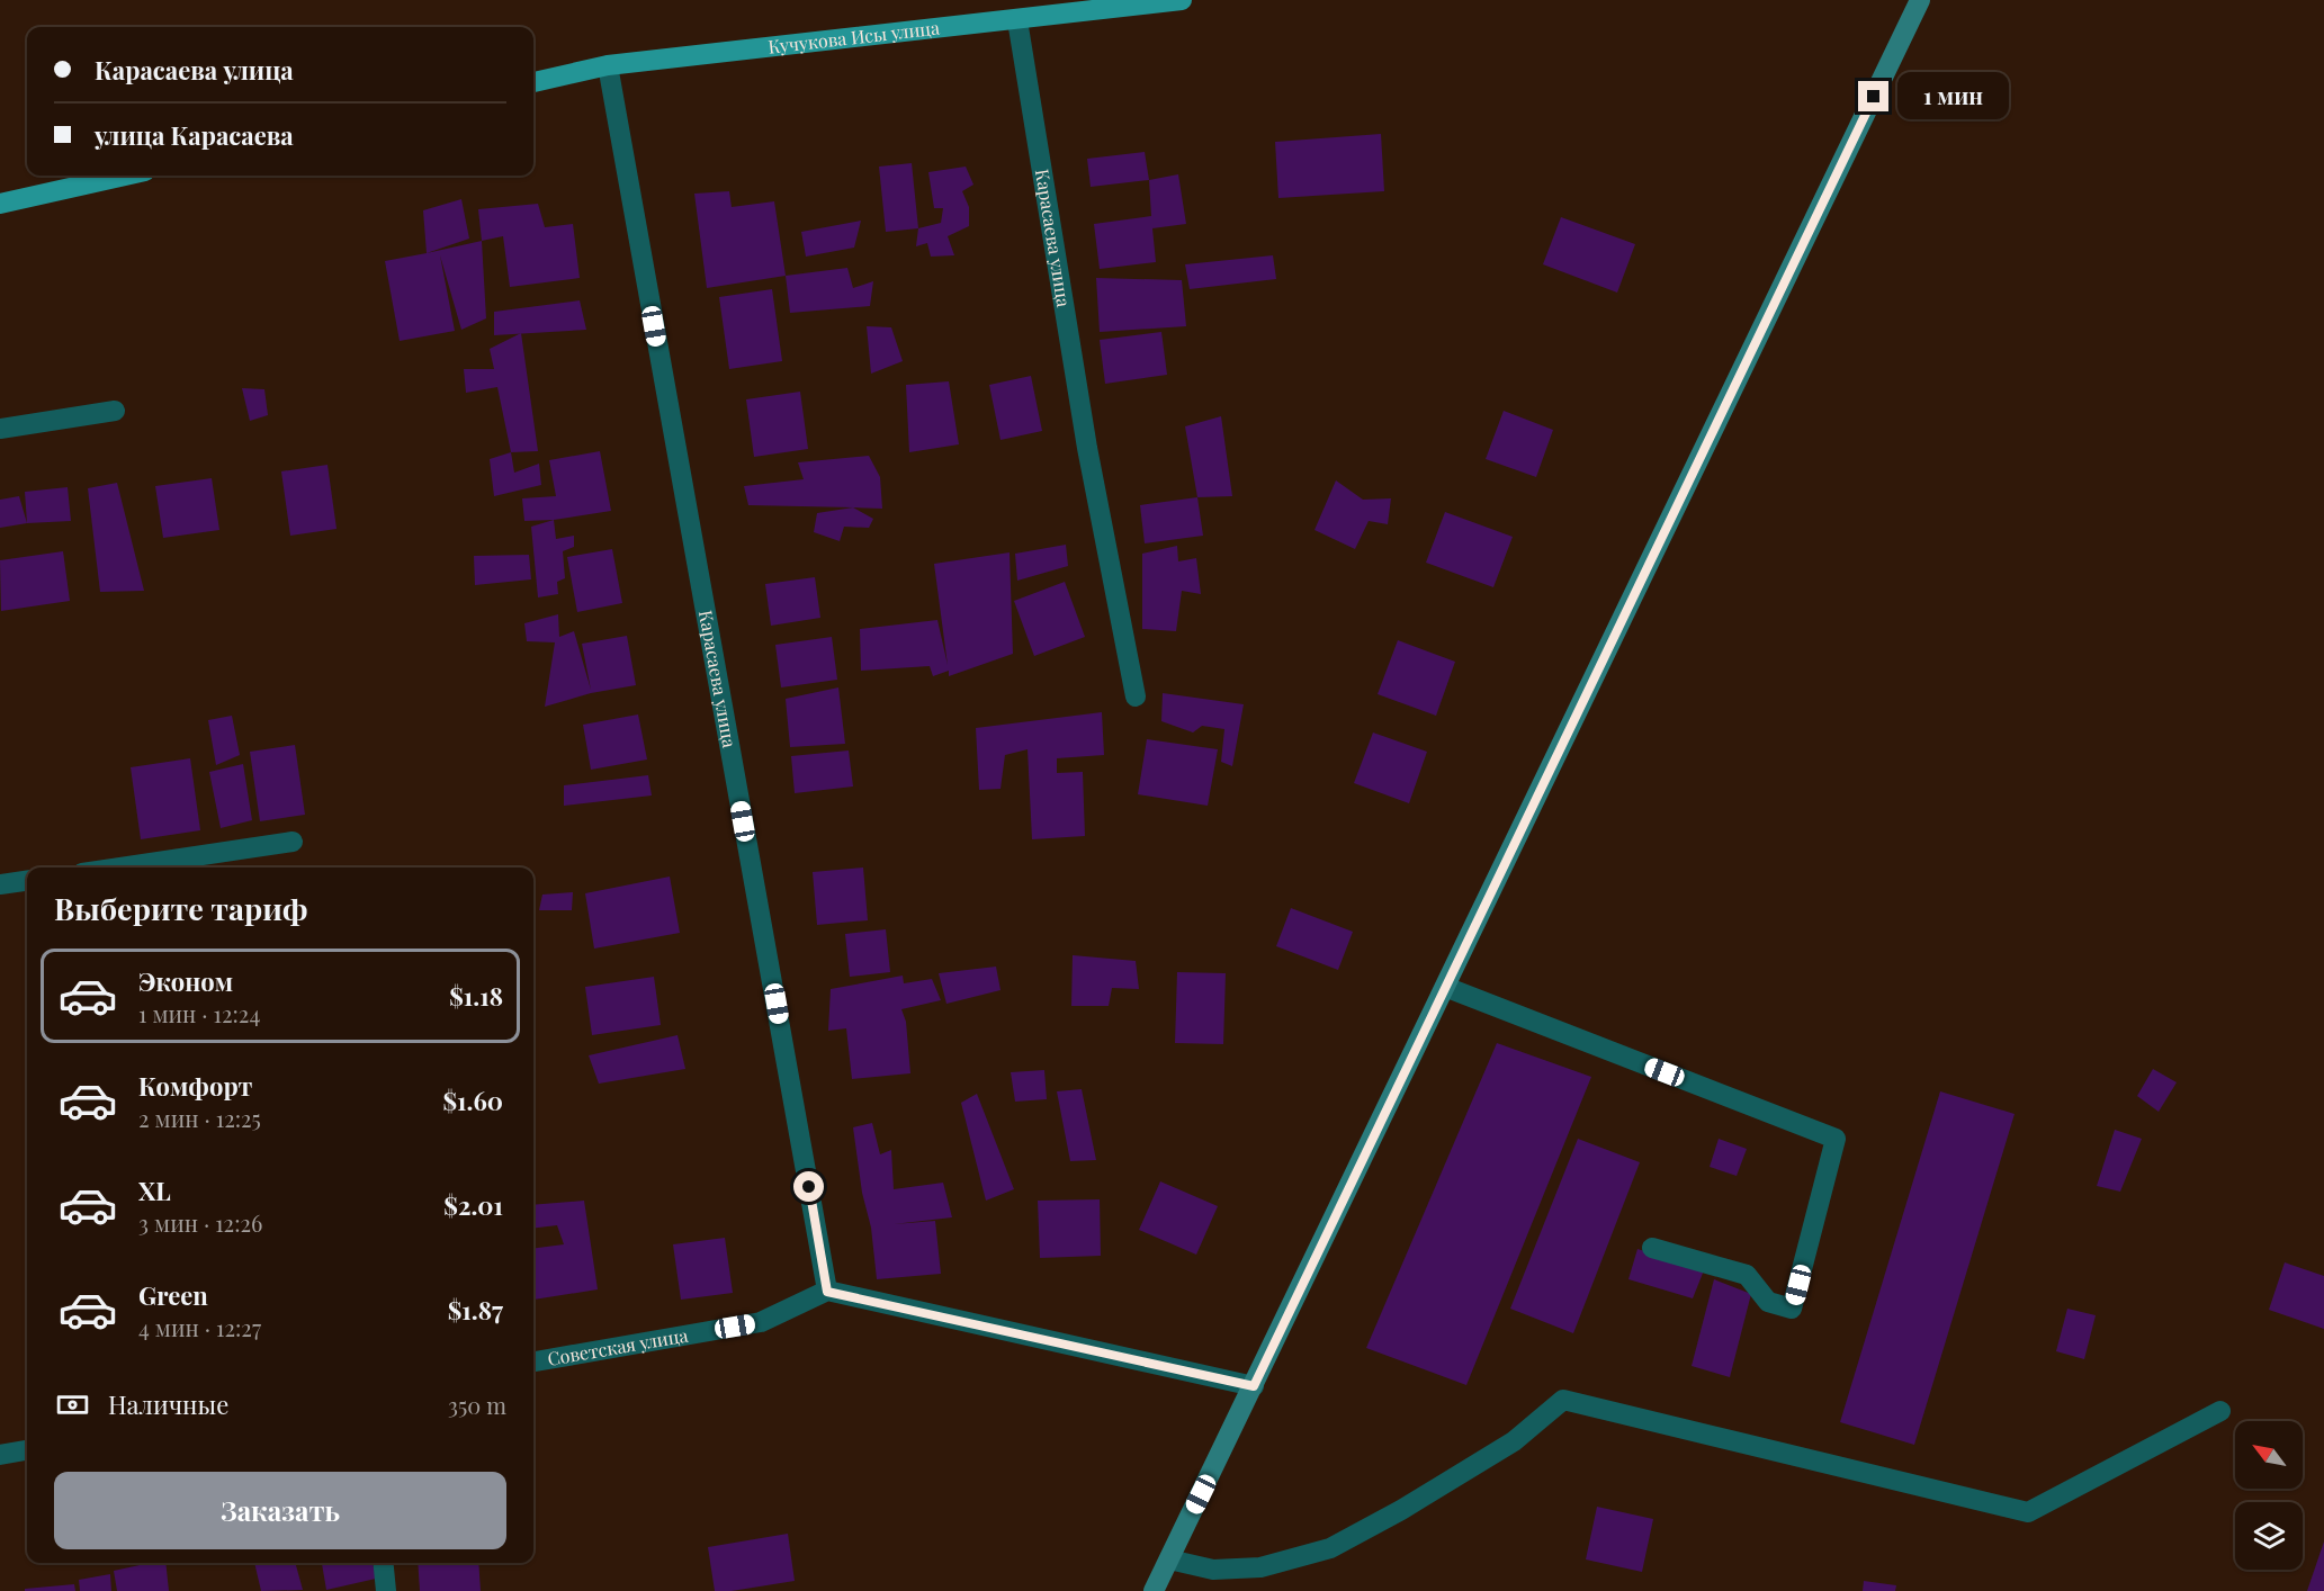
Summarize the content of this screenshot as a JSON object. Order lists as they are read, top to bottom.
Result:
{
  "streets": {
    "main road": ["Кучукова Исы улица"],
    "street": ["Карасаева улица", "Советская улица"]
  },
  "crossings": [
    ["Кучукова Исы улица", "Карасаева улица"],
    ["Карасаева улица", "Советская улица"]
  ],
  "north": "top left",
  "page": {
    "banner": ["Карасаева улица", "улица Карасаева"],
    "bubble": "1 мин",
    "heading": "Выберите тариф",
    "list": [
      {
        "name": "Эконом",
        "note": "1 мин · 12:24",
        "value": "$1.18"
      },
      {
        "name": "Комфорт",
        "note": "2 мин · 12:25",
        "value": "$1.60"
      },
      {
        "name": "XL",
        "note": "3 мин · 12:26",
        "value": "$2.01"
      },
      {
        "name": "Green",
        "note": "4 мин · 12:27",
        "value": "$1.87"
      }
    ],
    "pay": ["Наличные", "350 m"],
    "buttons": "Заказать"
  }
}
